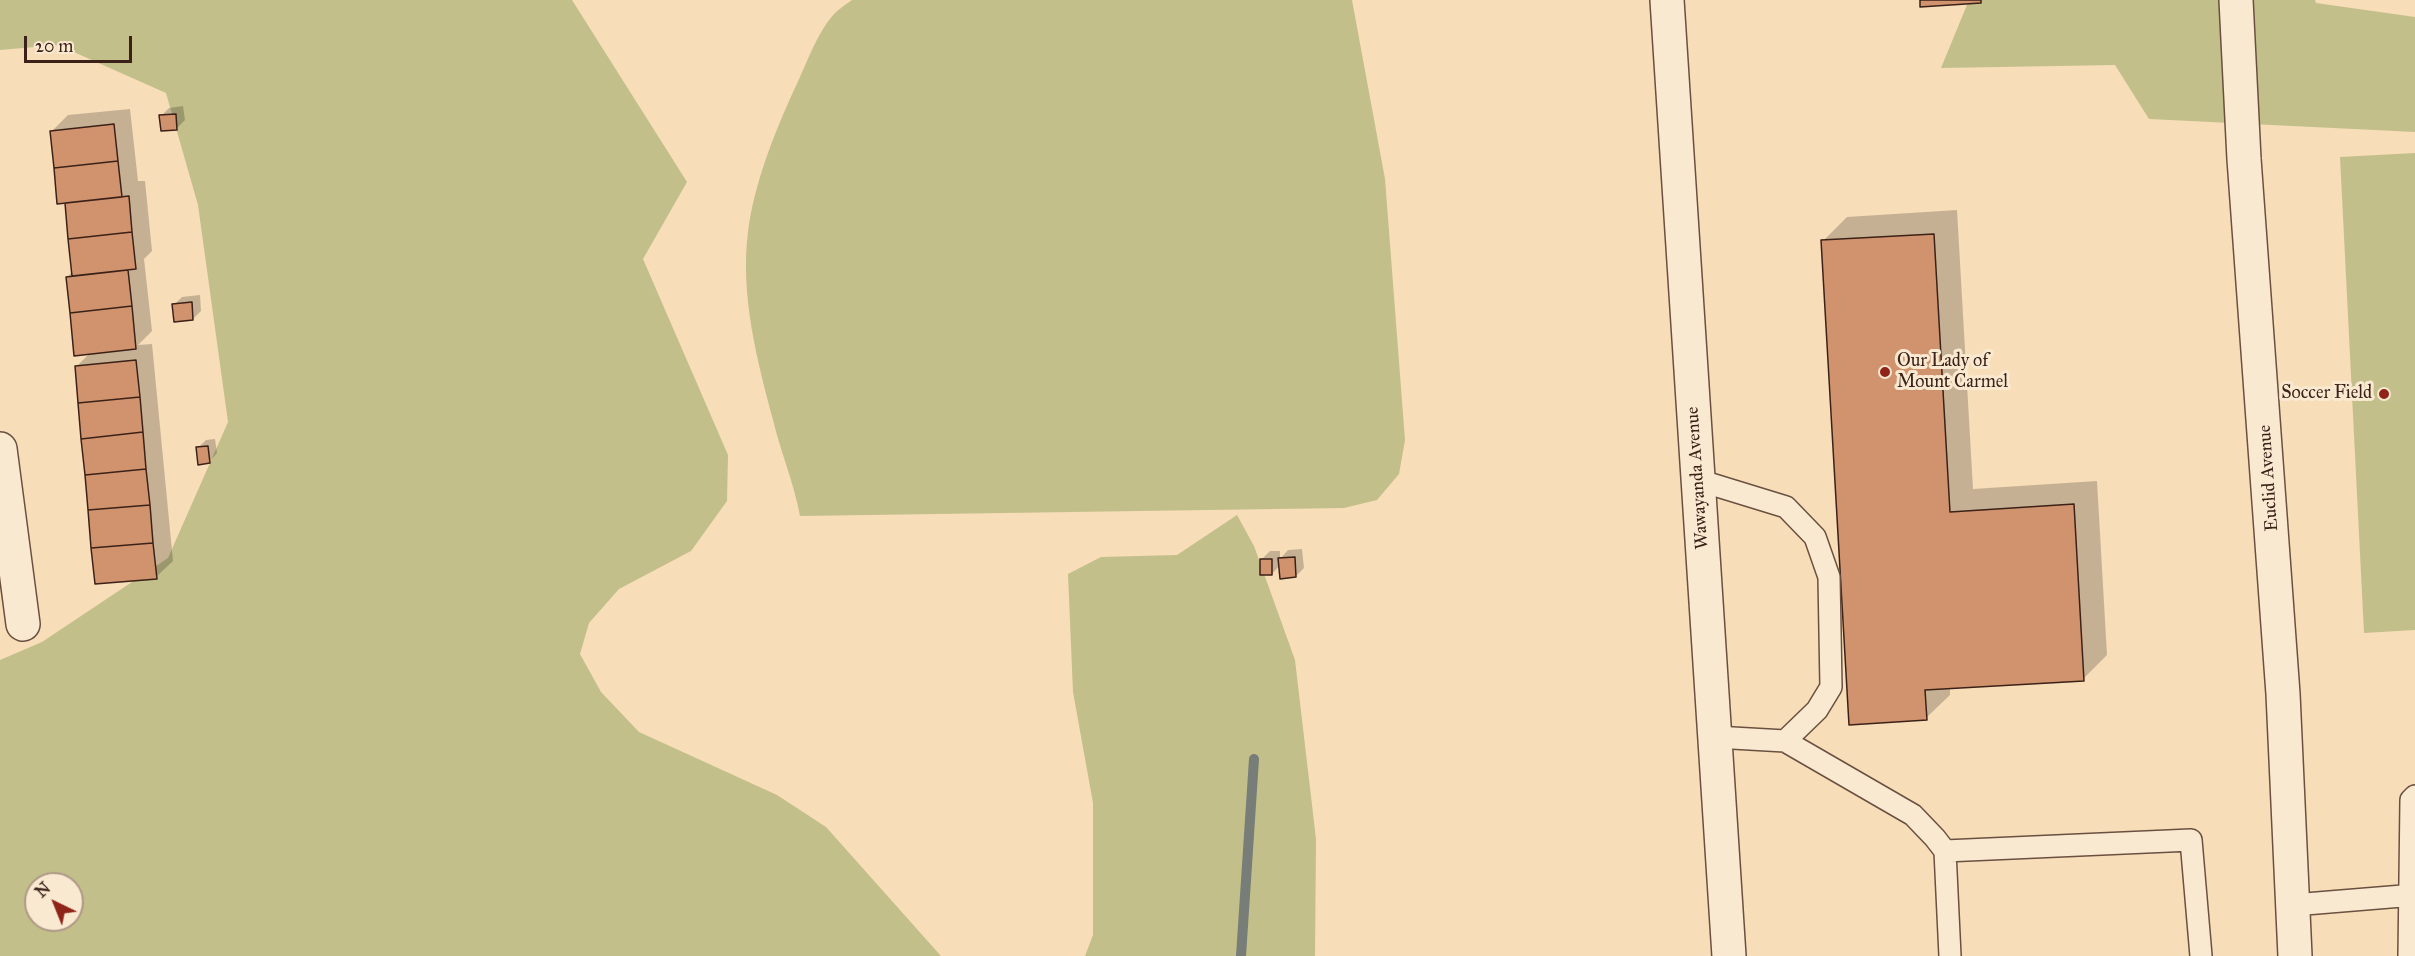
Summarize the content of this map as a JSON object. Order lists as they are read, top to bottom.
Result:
{
  "streets": {
    "street": ["Wawayanda Avenue", "Euclid Avenue"]
  },
  "places": ["Our Lady of Mount Carmel", "Soccer Field"],
  "scale_bar": "20 m",
  "north": "top left"
}
